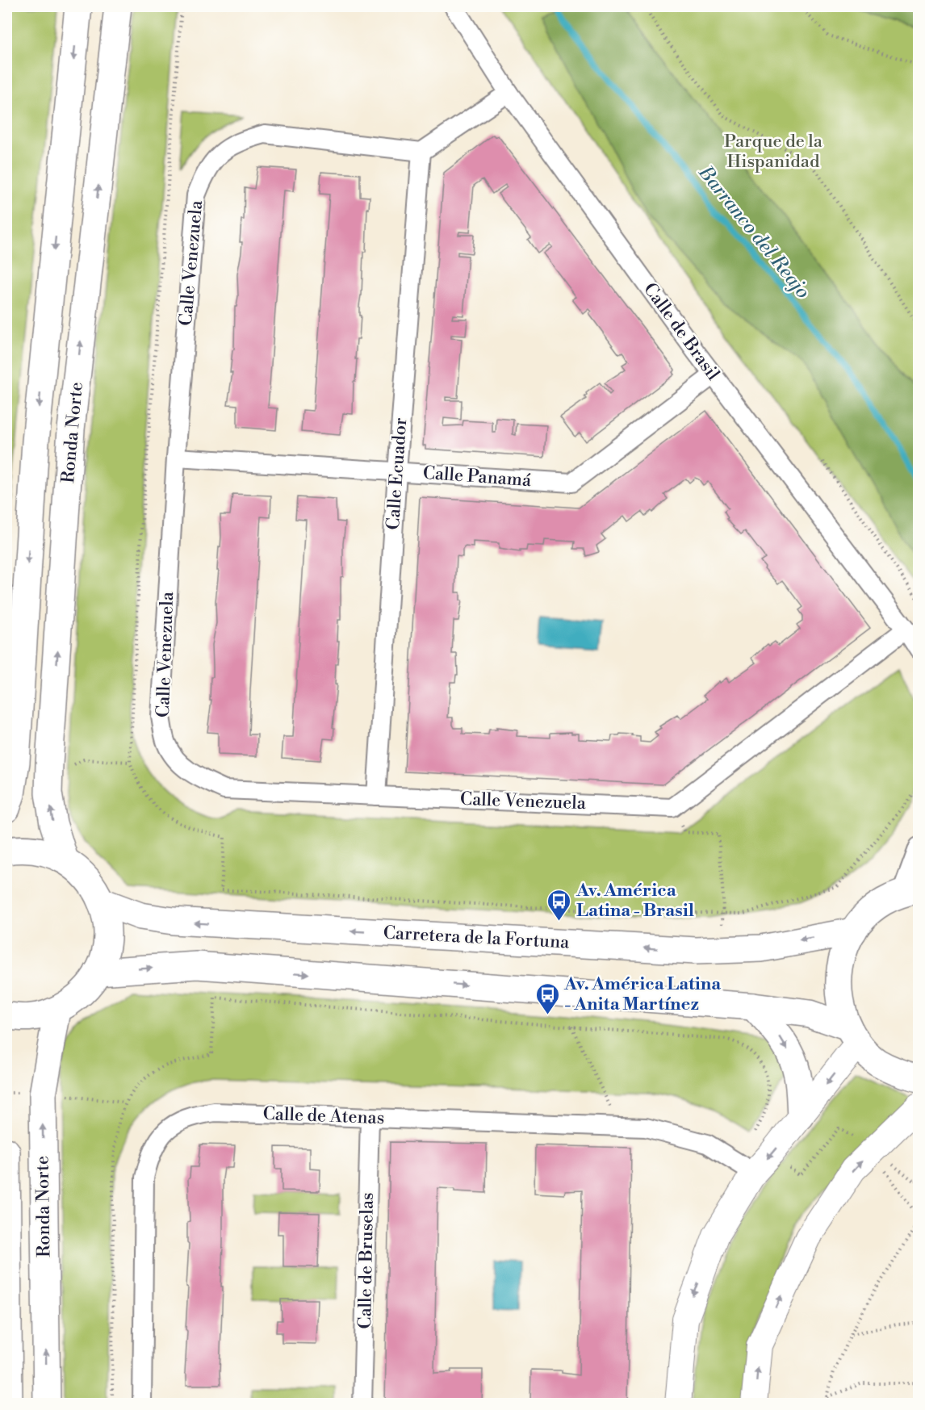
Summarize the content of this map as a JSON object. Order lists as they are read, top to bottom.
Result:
{
  "streets": {
    "main road": ["Ronda Norte", "Carretera de la Fortuna"],
    "street": [
      "Calle Venezuela",
      "Calle de Brasil",
      "Calle Ecuador",
      "Calle Panamá",
      "Calle de Atenas",
      "Calle de Bruselas"
    ]
  },
  "crossings": [
    ["Calle Venezuela", "Calle Ecuador"],
    ["Calle Venezuela", "Calle Panamá"],
    ["Calle de Brasil", "Calle Panamá"],
    ["Calle Ecuador", "Calle Panamá"],
    ["Calle de Atenas", "Calle de Bruselas"]
  ],
  "water": ["Barranco del Reajo"],
  "parks": ["Parque de la Hispanidad"],
  "places": {
    "bus stop": ["Av. América Latina - Brasil", "Av. América Latina - Anita Martínez"]
  }
}
